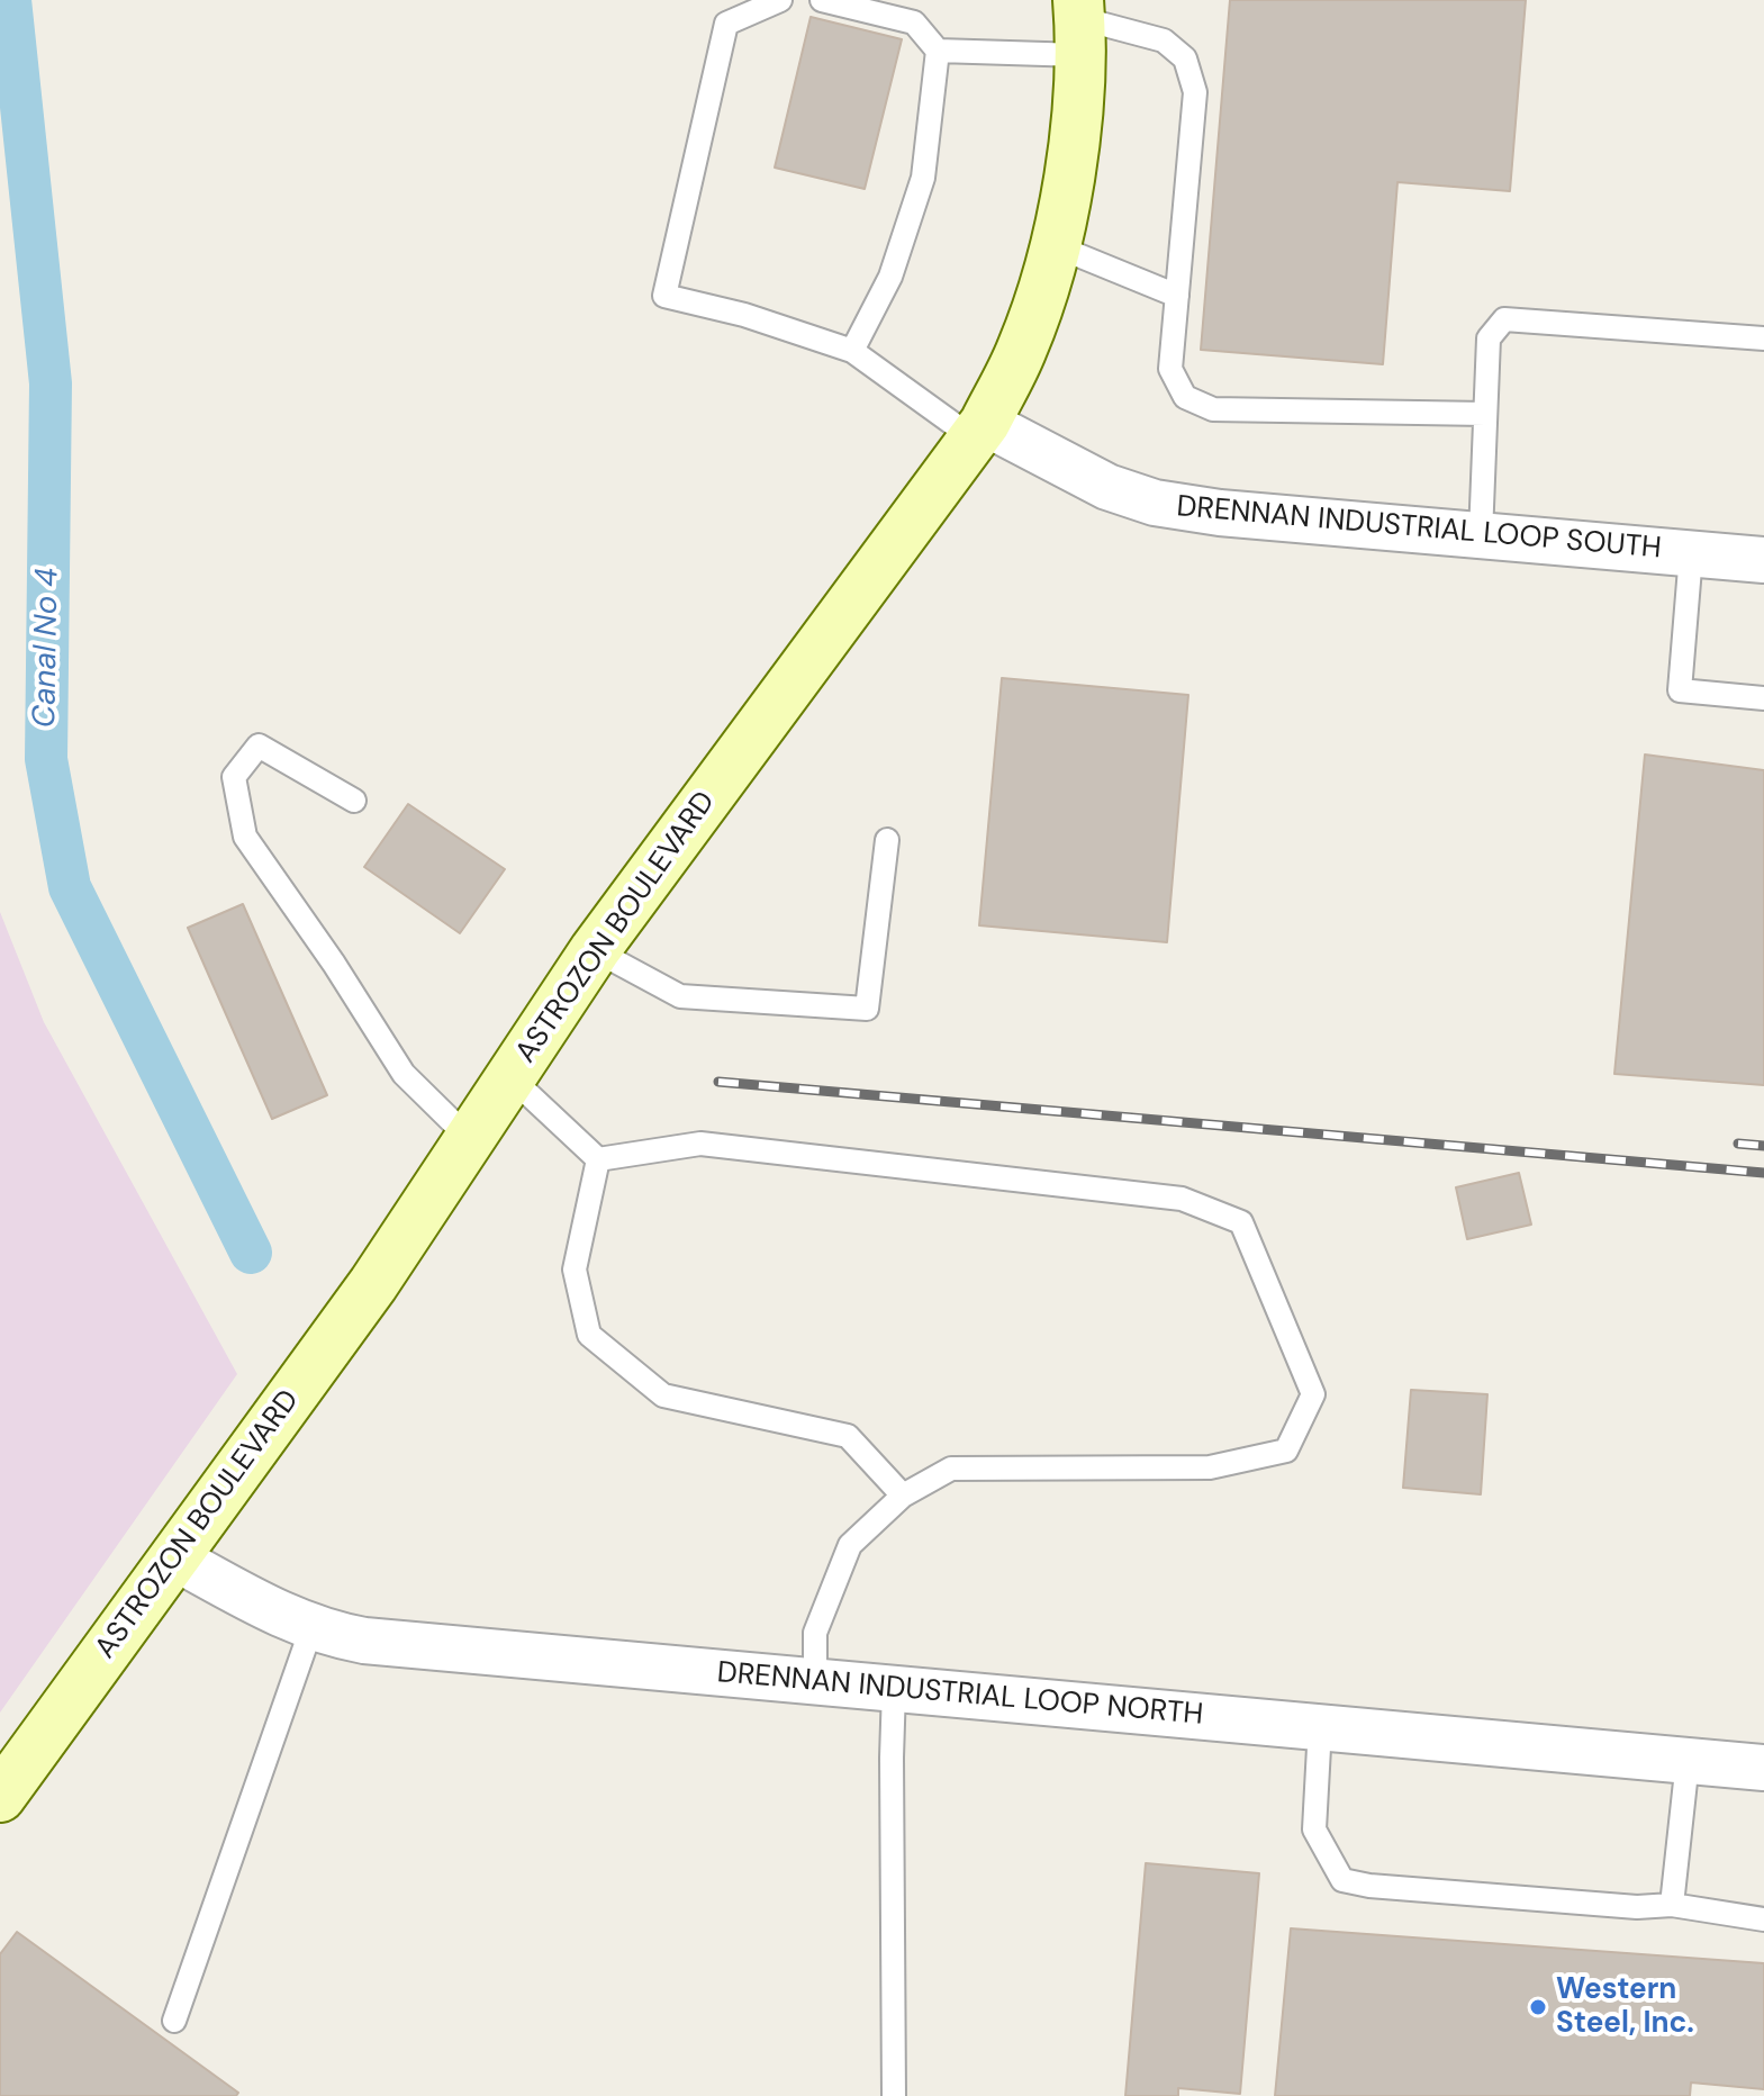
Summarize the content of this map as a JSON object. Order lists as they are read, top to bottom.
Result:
{
  "streets": {
    "main road": ["ASTROZON BOULEVARD"],
    "street": ["DRENNAN INDUSTRIAL LOOP SOUTH", "DRENNAN INDUSTRIAL LOOP NORTH"]
  },
  "crossings": [
    ["DRENNAN INDUSTRIAL LOOP SOUTH", "ASTROZON BOULEVARD"],
    ["ASTROZON BOULEVARD", "DRENNAN INDUSTRIAL LOOP NORTH"]
  ],
  "water": ["Canal No 4"],
  "places": ["Western Steel, Inc."]
}
